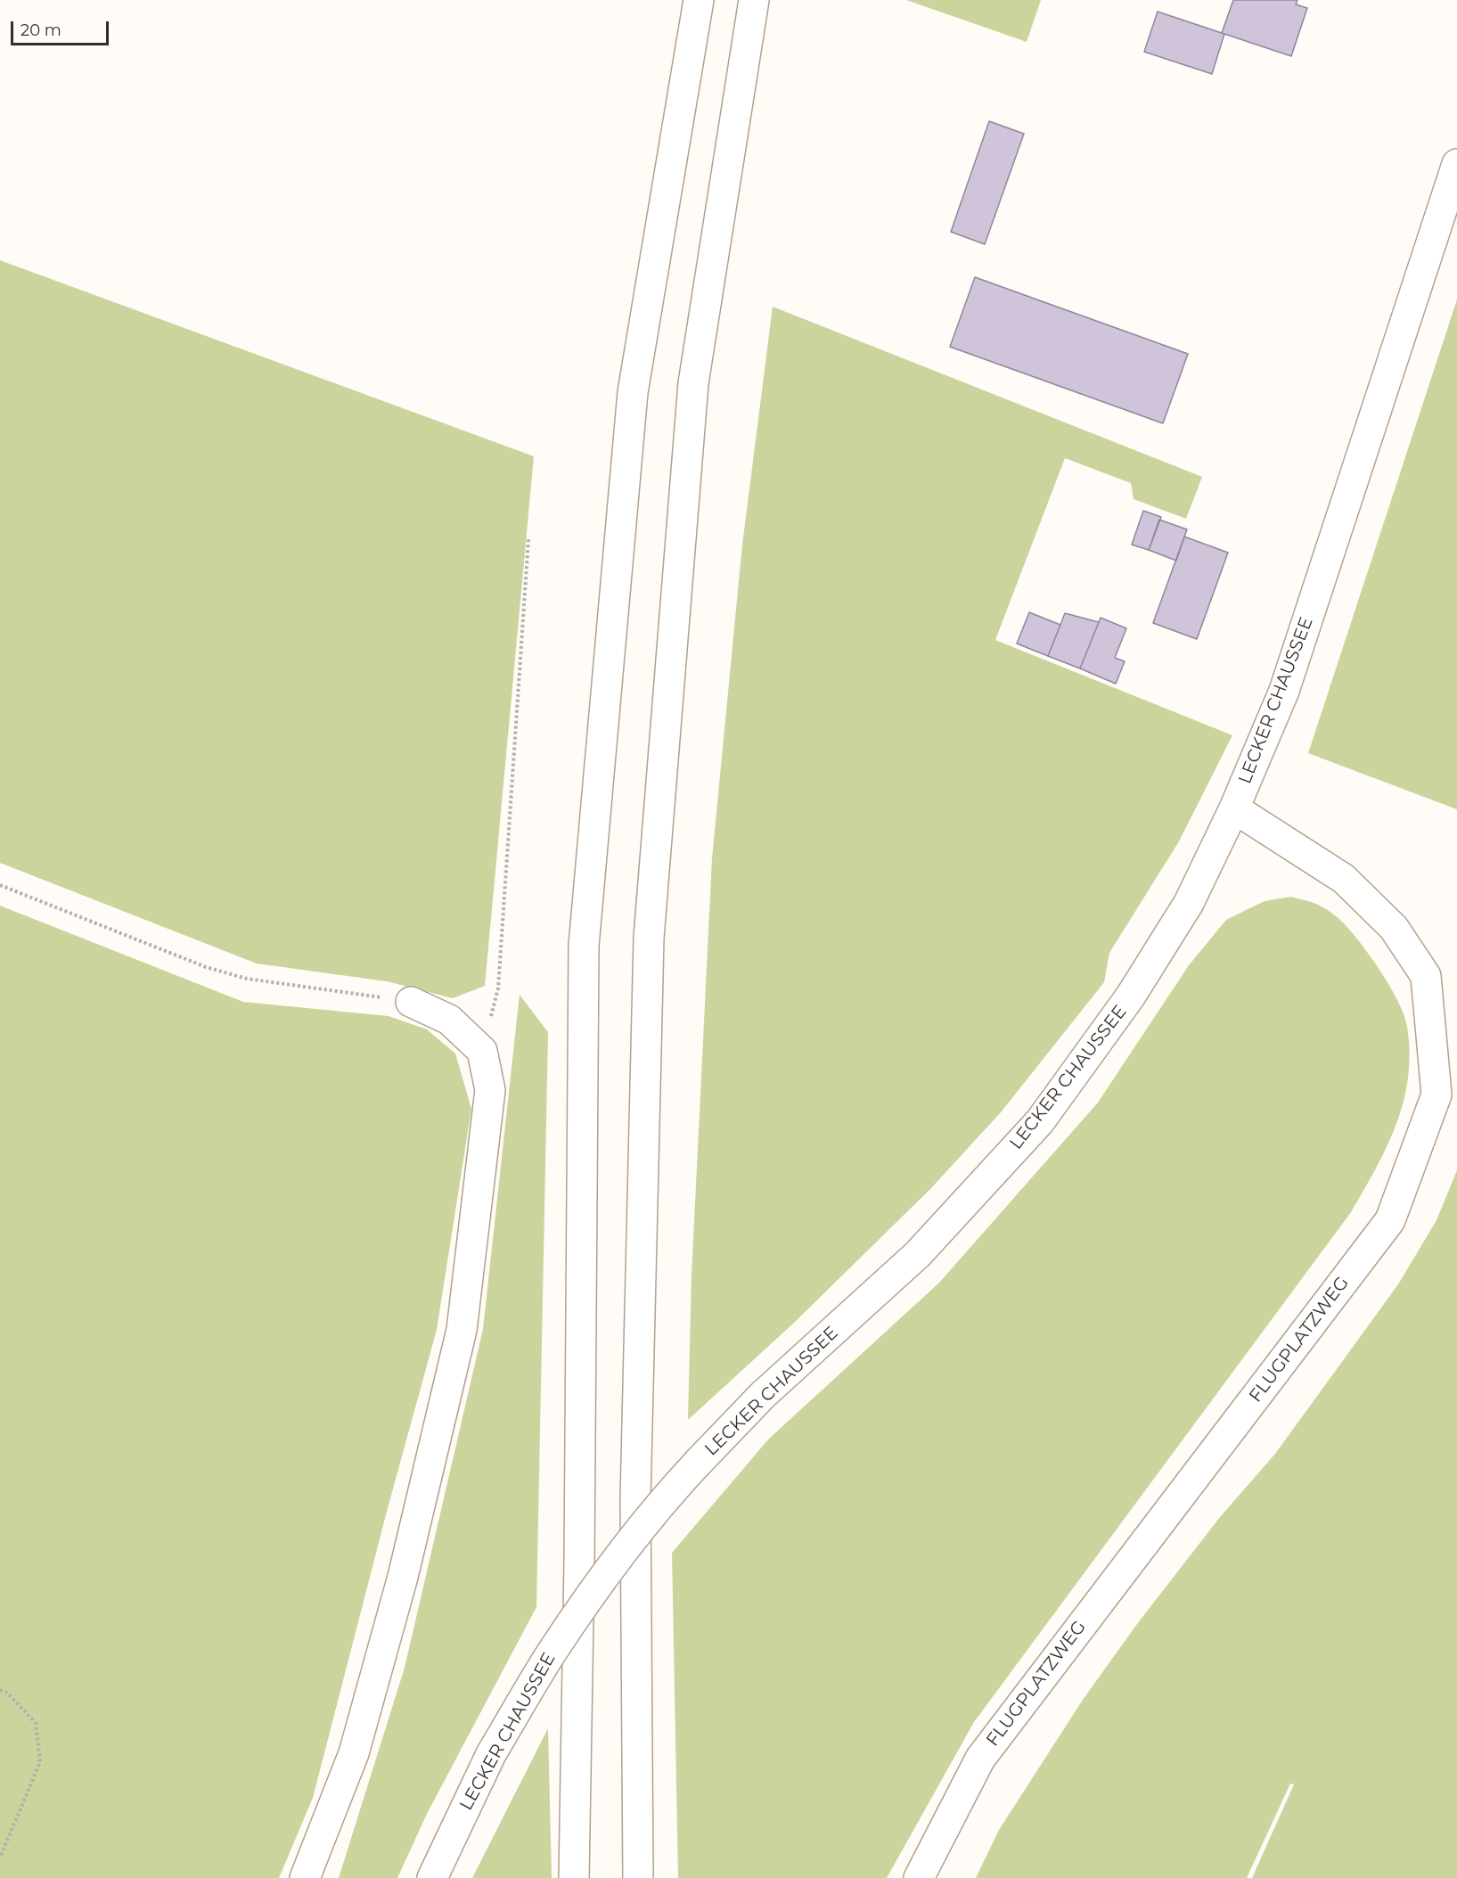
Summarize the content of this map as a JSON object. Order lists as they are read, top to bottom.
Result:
{
  "streets": {
    "main road": ["LECKER CHAUSSEE", "FLUGPLATZWEG"]
  },
  "crossings": [
    ["LECKER CHAUSSEE", "FLUGPLATZWEG"]
  ],
  "scale_bar": "20 m"
}
